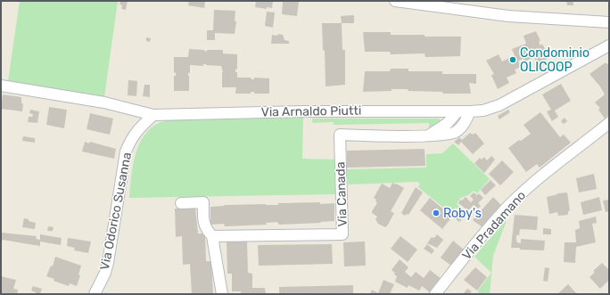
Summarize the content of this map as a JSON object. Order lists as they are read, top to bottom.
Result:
{
  "streets": {
    "street": [
      "Via Arnaldo Piutti",
      "Via Canada",
      "Via Odorico Susanna",
      "Via Pradamano"
    ]
  },
  "crossings": [
    ["Via Arnaldo Piutti", "Via Canada"],
    ["Via Arnaldo Piutti", "Via Odorico Susanna"]
  ],
  "places": ["Condominio OLICOOP", "Roby's"]
}
